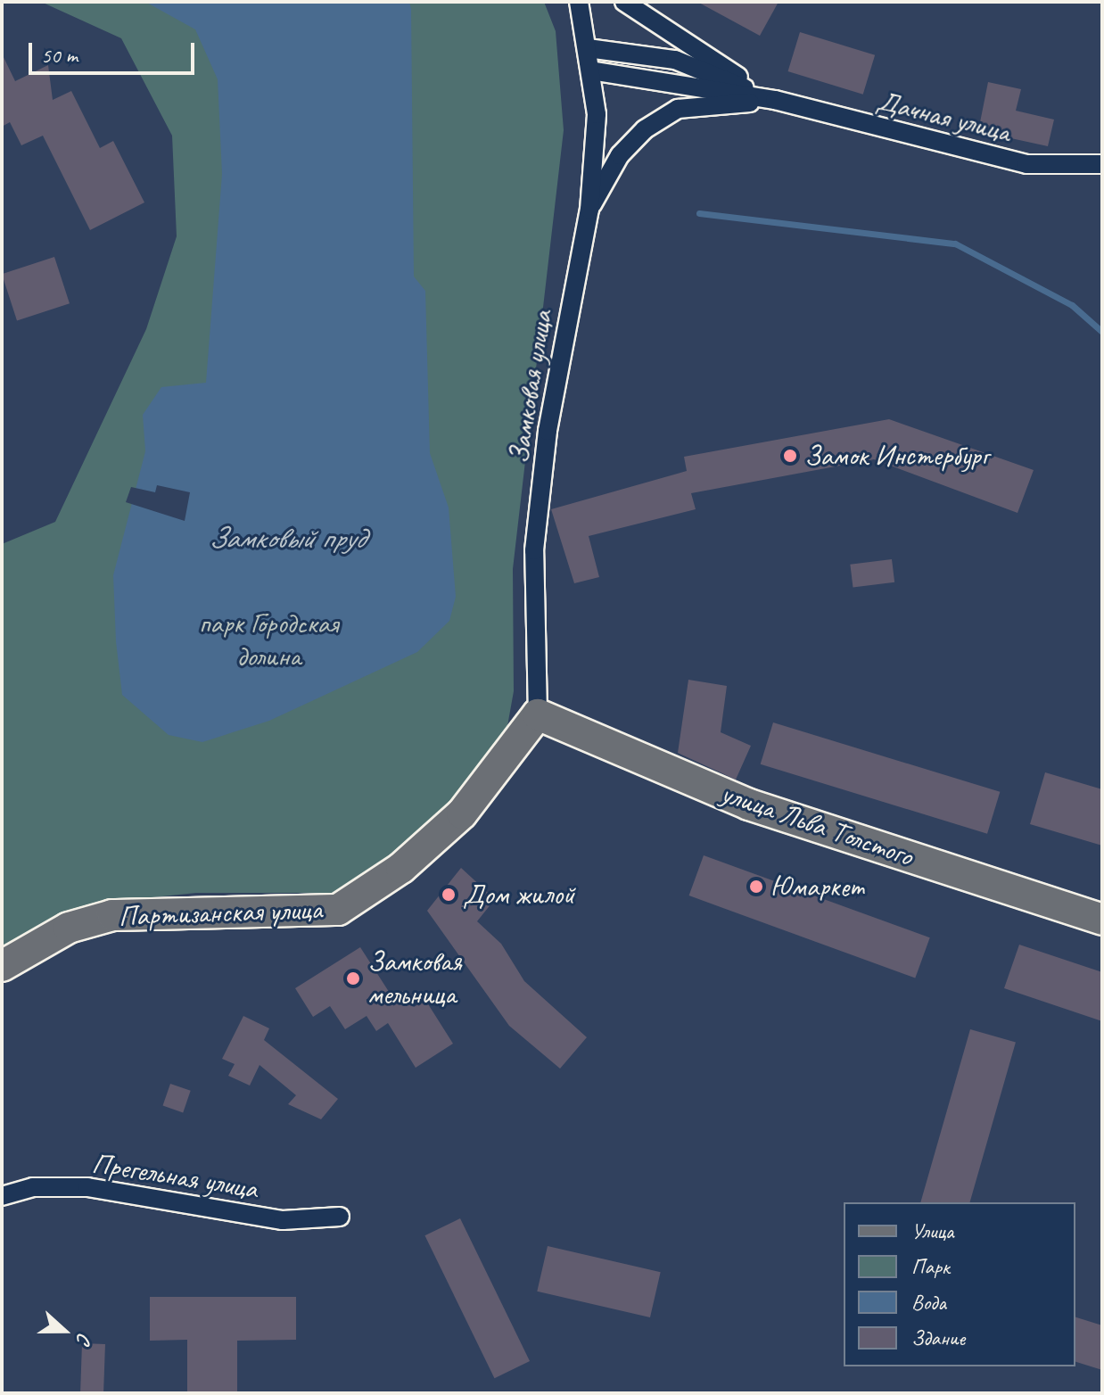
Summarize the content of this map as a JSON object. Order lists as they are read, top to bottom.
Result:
{
  "streets": {
    "main road": ["улица Льва Толстого", "Партизанская улица"],
    "street": ["Дачная улица", "Замковая улица", "Прегельная улица"]
  },
  "crossings": [
    ["Дачная улица", "Замковая улица"],
    ["Замковая улица", "улица Льва Толстого"],
    ["Замковая улица", "Партизанская улица"],
    ["улица Льва Толстого", "Партизанская улица"]
  ],
  "water": ["Замковый пруд"],
  "parks": ["парк Городская долина"],
  "places": [
    "Замок Инстербург",
    "Юмаркет",
    "Дом жилой",
    "Замковая мельница"
  ],
  "legend": [
    "Улица",
    "Парк",
    "Вода",
    "Здание"
  ],
  "scale_bar": "50 m",
  "north": "right"
}
